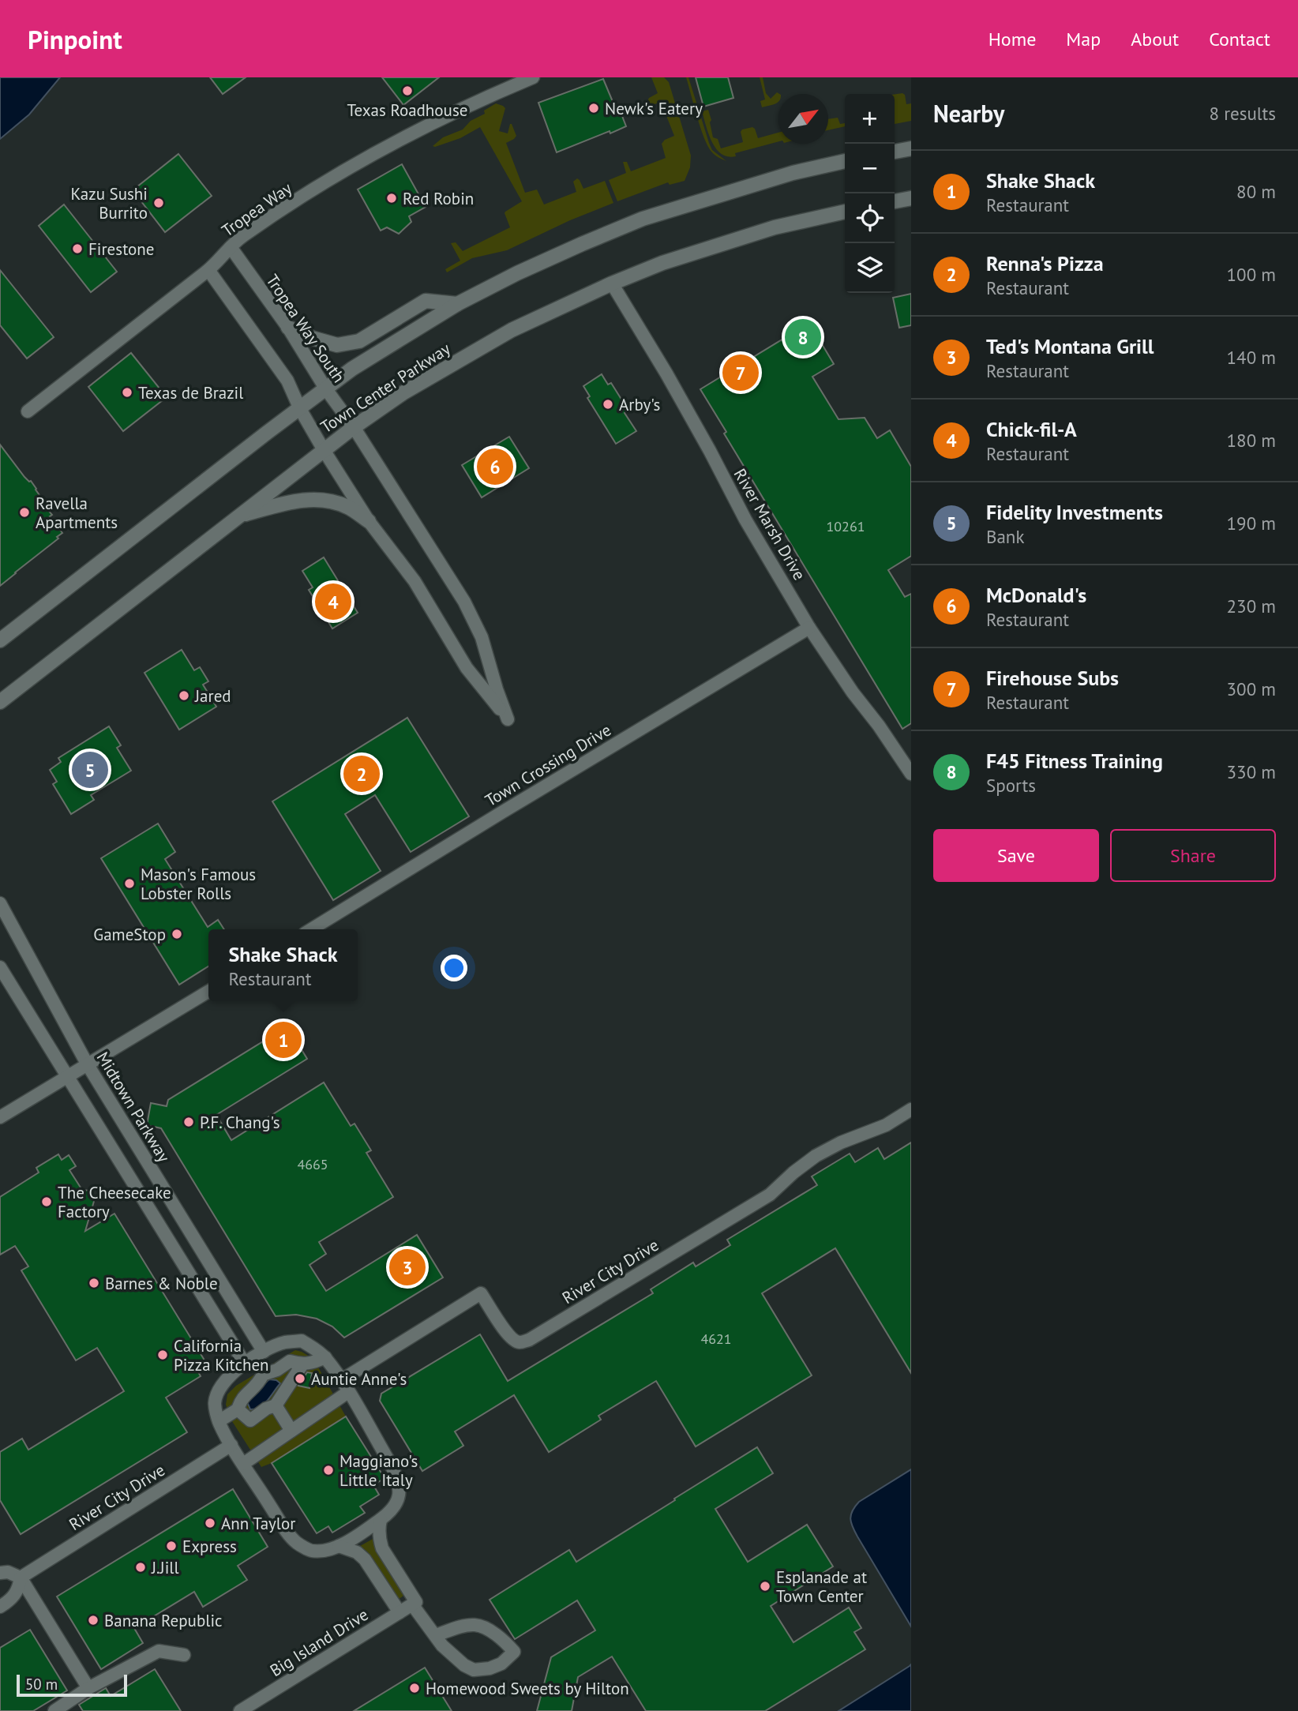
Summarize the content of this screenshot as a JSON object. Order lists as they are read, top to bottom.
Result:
{
  "streets": {
    "main road": ["Town Center Parkway"],
    "street": [
      "Tropea Way",
      "Tropea Way South",
      "River Marsh Drive",
      "Town Crossing Drive",
      "Midtown Parkway",
      "River City Drive",
      "Big Island Drive"
    ]
  },
  "crossings": [
    ["Tropea Way", "Tropea Way South"],
    ["Tropea Way South", "Town Center Parkway"],
    ["Town Center Parkway", "River Marsh Drive"],
    ["River Marsh Drive", "Town Crossing Drive"]
  ],
  "places": [
    "Texas Roadhouse",
    "Newk's Eatery",
    "Red Robin",
    "Kazu Sushi Burrito",
    "Firestone",
    "Texas de Brazil",
    "Arby's",
    "Ravella Apartments",
    "Jared",
    "Mason's Famous Lobster Rolls",
    "GameStop",
    "P.F. Chang's",
    "The Cheesecake Factory",
    "Barnes & Noble",
    "California Pizza Kitchen",
    "Auntie Anne's",
    "Maggiano's Little Italy",
    "Ann Taylor",
    "Express",
    "J.Jill",
    "Esplanade at Town Center",
    "Banana Republic",
    "Homewood Sweets by Hilton"
  ],
  "house_numbers": ["10261", "4665", "4621"],
  "scale_bar": "50 m",
  "north": "top right",
  "page": {
    "header": "Pinpoint",
    "nav": [
      "Home",
      "Map",
      "About",
      "Contact"
    ],
    "heading": ["Nearby", "8 results"],
    "map_buttons": ["+", "−"],
    "list": [
      {
        "mark": "1",
        "name": "Shake Shack",
        "note": "Restaurant",
        "value": "80 m"
      },
      {
        "mark": "2",
        "name": "Renna's Pizza",
        "note": "Restaurant",
        "value": "100 m"
      },
      {
        "mark": "3",
        "name": "Ted's Montana Grill",
        "note": "Restaurant",
        "value": "140 m"
      },
      {
        "mark": "4",
        "name": "Chick-fil-A",
        "note": "Restaurant",
        "value": "180 m"
      },
      {
        "mark": "5",
        "name": "Fidelity Investments",
        "note": "Bank",
        "value": "190 m"
      },
      {
        "mark": "6",
        "name": "McDonald's",
        "note": "Restaurant",
        "value": "230 m"
      },
      {
        "mark": "7",
        "name": "Firehouse Subs",
        "note": "Restaurant",
        "value": "300 m"
      },
      {
        "mark": "8",
        "name": "F45 Fitness Training",
        "note": "Sports",
        "value": "330 m"
      }
    ],
    "pins": [
      "8",
      "7",
      "6",
      "4",
      "5",
      "2",
      "1",
      "3"
    ],
    "buttons": ["Save", "Share"],
    "popup": ["Shake Shack", "Restaurant"],
    "scale": "50 m"
  }
}
